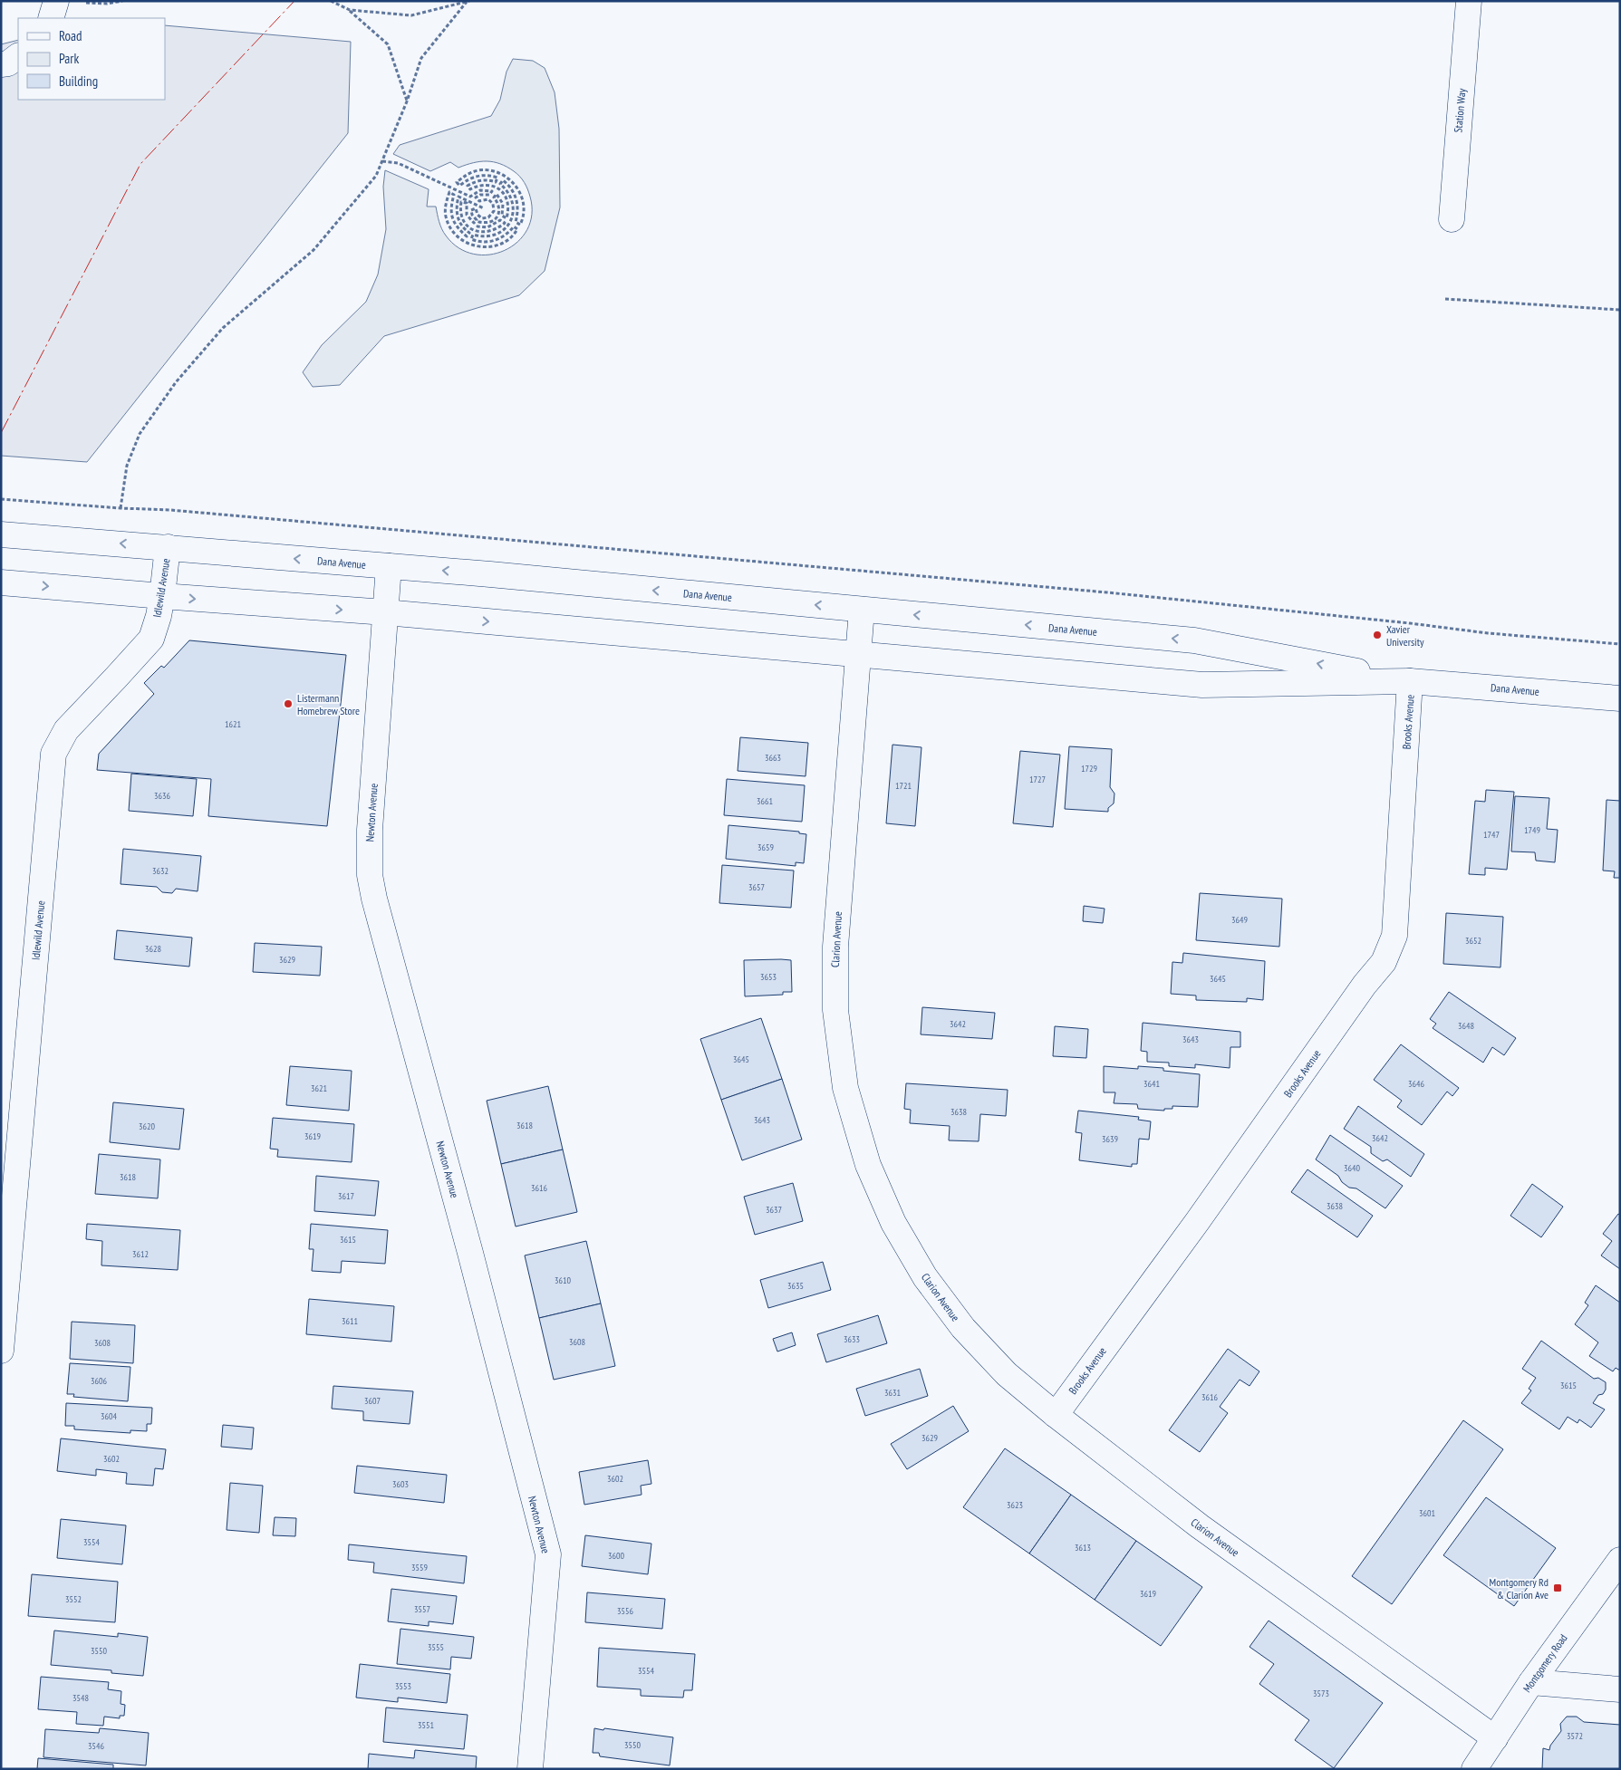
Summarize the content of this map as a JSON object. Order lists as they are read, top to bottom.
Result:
{
  "streets": {
    "street": [
      "Station Way",
      "Dana Avenue",
      "Idlewild Avenue",
      "Brooks Avenue",
      "Newton Avenue",
      "Clarion Avenue",
      "Montgomery Road"
    ]
  },
  "crossings": [
    ["Dana Avenue", "Idlewild Avenue"],
    ["Dana Avenue", "Brooks Avenue"],
    ["Dana Avenue", "Newton Avenue"],
    ["Dana Avenue", "Clarion Avenue"],
    ["Brooks Avenue", "Clarion Avenue"],
    ["Clarion Avenue", "Montgomery Road"]
  ],
  "places": {
    "other": ["Xavier University", "Listermann Homebrew Store"],
    "transit": ["Montgomery Rd & Clarion Ave"]
  },
  "house_numbers": [
    "1621",
    "3663",
    "1729",
    "1727",
    "1721",
    "3636",
    "3661",
    "1749",
    "1747",
    "3659",
    "3632",
    "3657",
    "3649",
    "3652",
    "3628",
    "3629",
    "3653",
    "3645",
    "3642",
    "3648",
    "3643",
    "3645",
    "3641",
    "3646",
    "3621",
    "3638",
    "3643",
    "3618",
    "3620",
    "3619",
    "3642",
    "3639",
    "3640",
    "3618",
    "3616",
    "3617",
    "3638",
    "3637",
    "3615",
    "3612",
    "3610",
    "3635",
    "3611",
    "3633",
    "3608",
    "3608",
    "3606",
    "3615",
    "3631",
    "3616",
    "3607",
    "3604",
    "3629",
    "3602",
    "3602",
    "3603",
    "3623",
    "3601",
    "3554",
    "3613",
    "3600",
    "3559",
    "3619",
    "3552",
    "3557",
    "3556",
    "3555",
    "3550",
    "3554",
    "3553",
    "3573",
    "3548",
    "3551",
    "3572",
    "3550",
    "3546"
  ],
  "legend": ["Road", "Park", "Building"]
}
